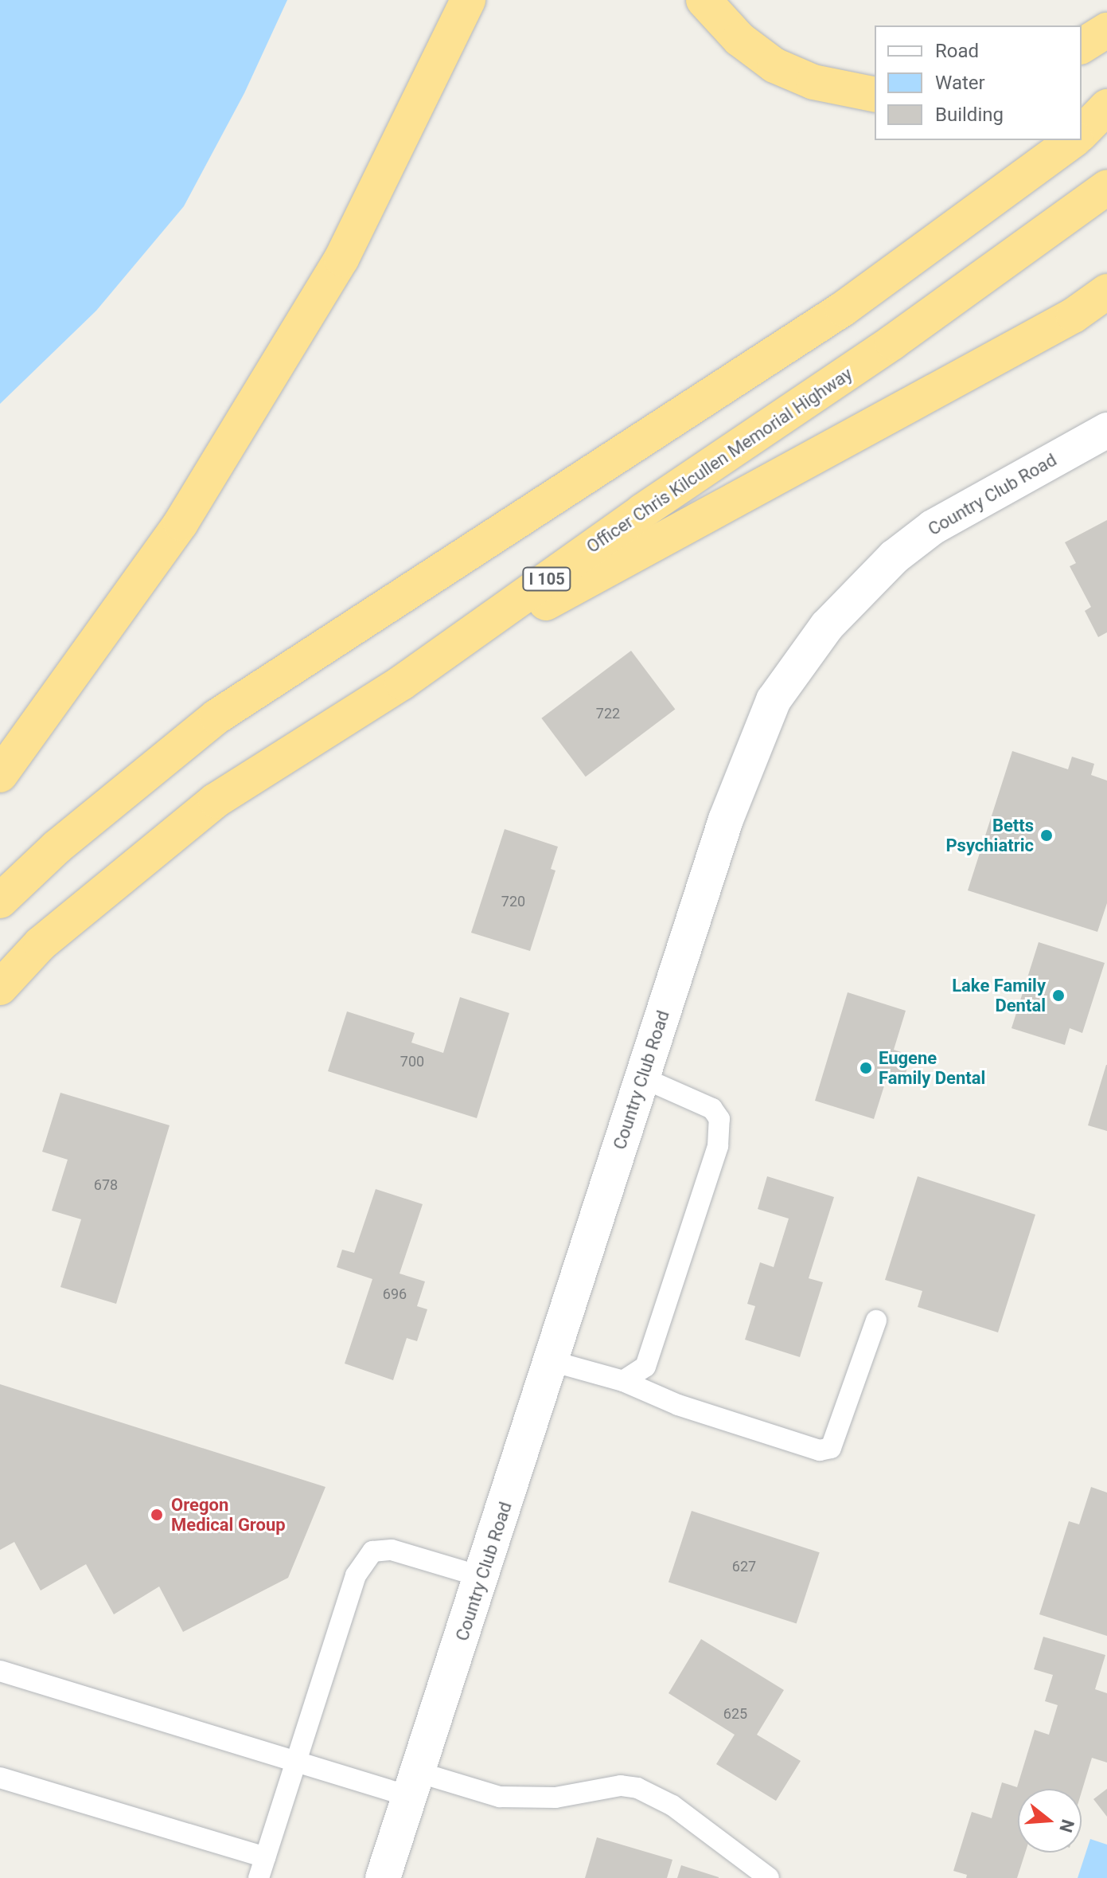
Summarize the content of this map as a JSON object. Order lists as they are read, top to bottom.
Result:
{
  "streets": {
    "highway": ["Officer Chris Kilcullen Memorial Highway", "I 105"],
    "street": ["Country Club Road"]
  },
  "places": [
    "Betts Psychiatric",
    "Lake Family Dental",
    "Eugene Family Dental",
    "Oregon Medical Group"
  ],
  "house_numbers": [
    "722",
    "720",
    "700",
    "678",
    "696",
    "627",
    "625"
  ],
  "legend": ["Road", "Water", "Building"],
  "north": "right"
}
